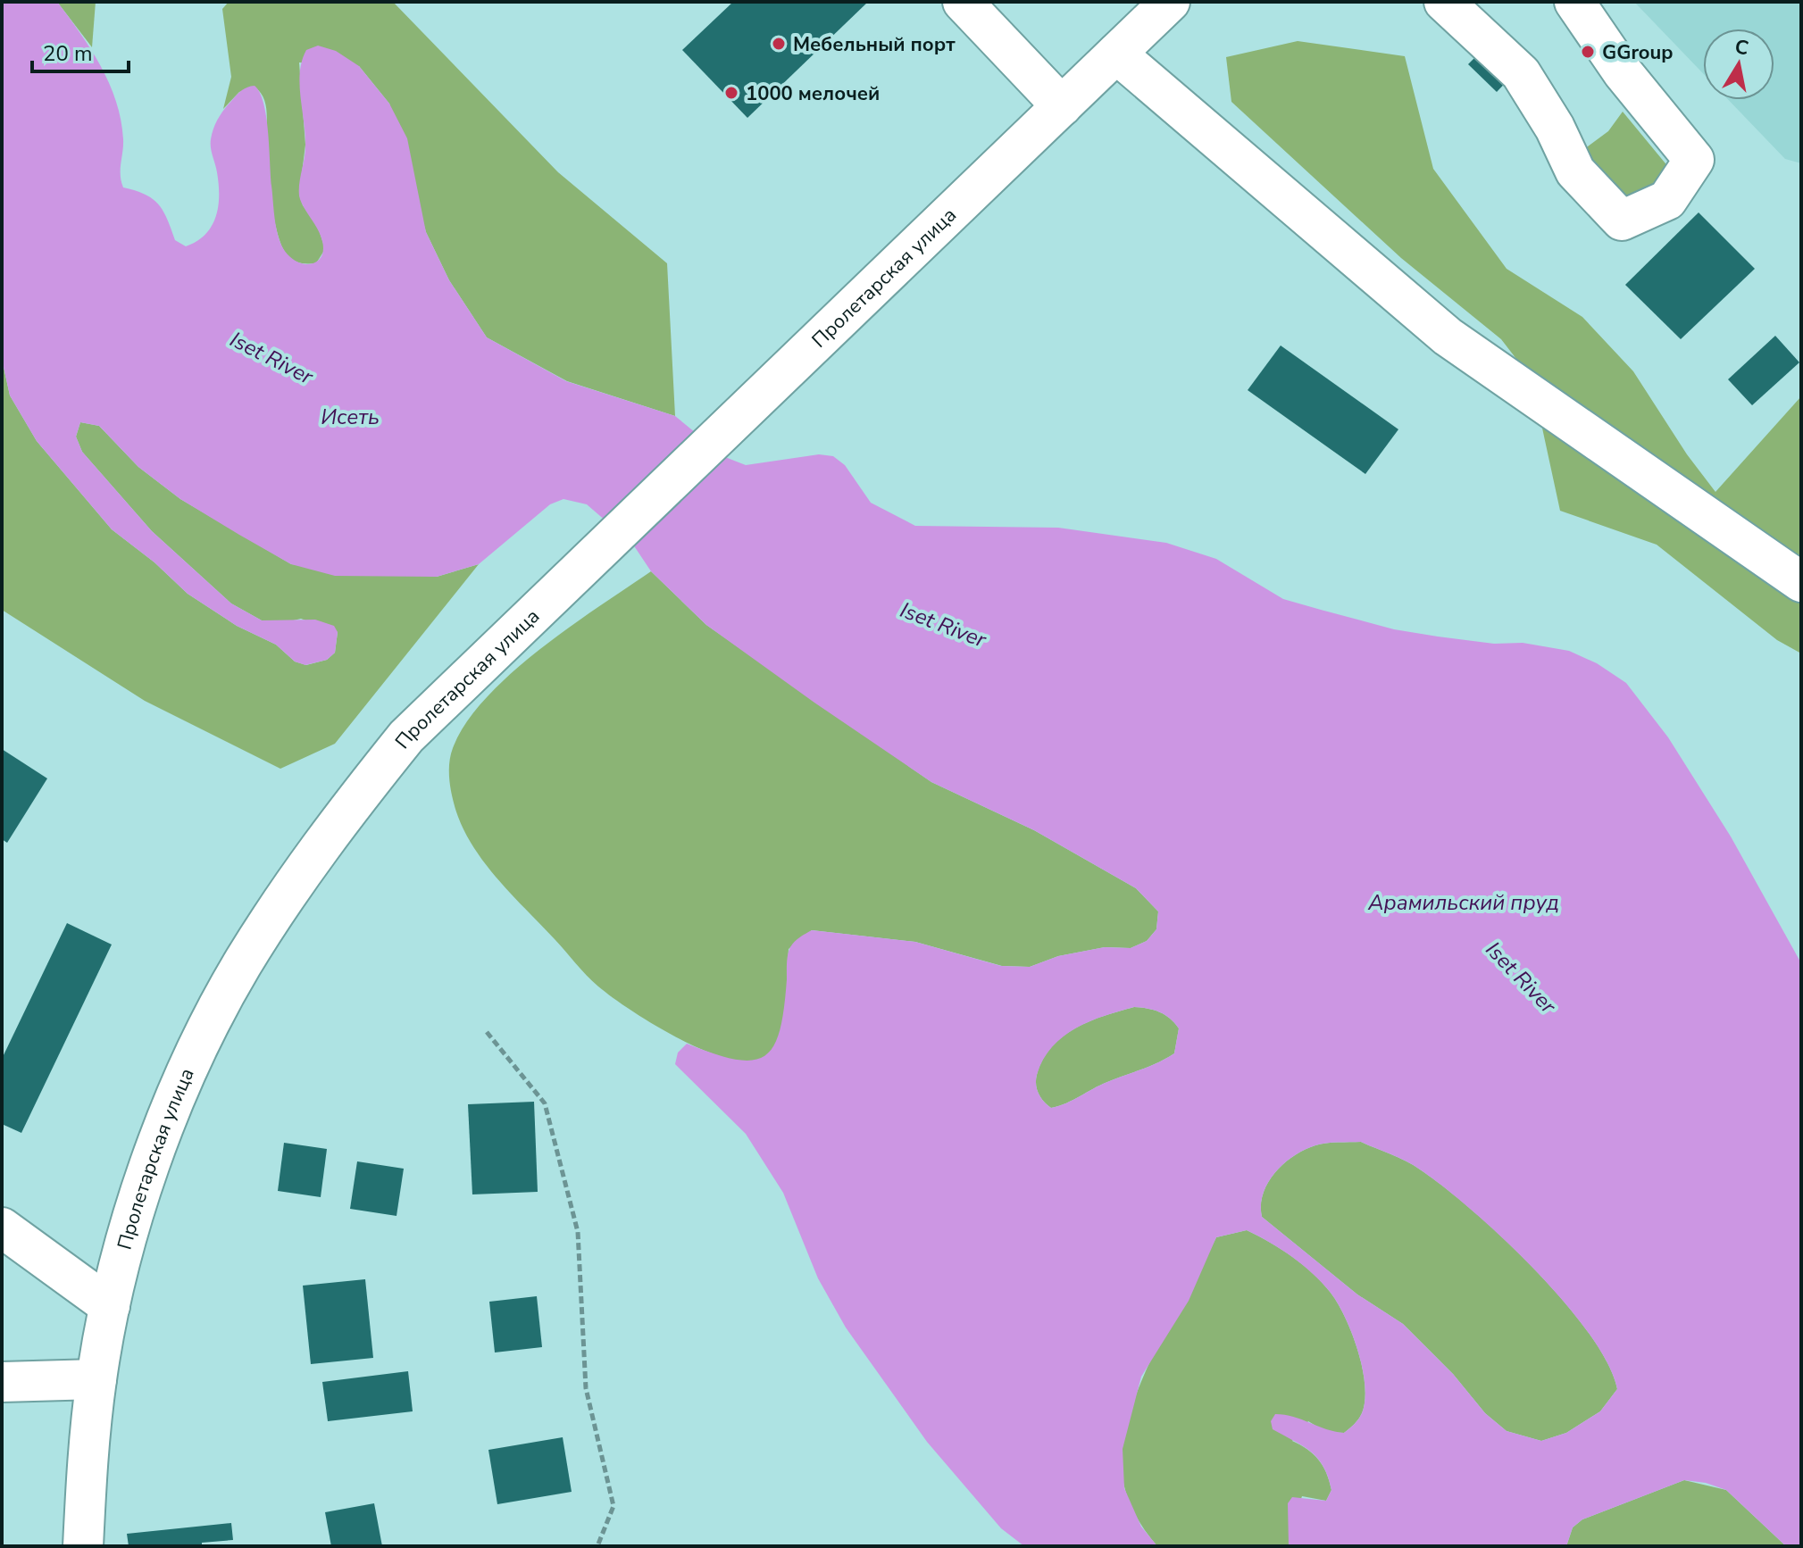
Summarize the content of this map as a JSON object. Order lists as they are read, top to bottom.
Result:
{
  "streets": {
    "main road": ["Пролетарская улица"]
  },
  "water": ["Iset River", "Исеть", "Арамильский пруд"],
  "places": ["Мебельный порт", "GGroup", "1000 мелочей"],
  "scale_bar": "20 m",
  "north": "top"
}
